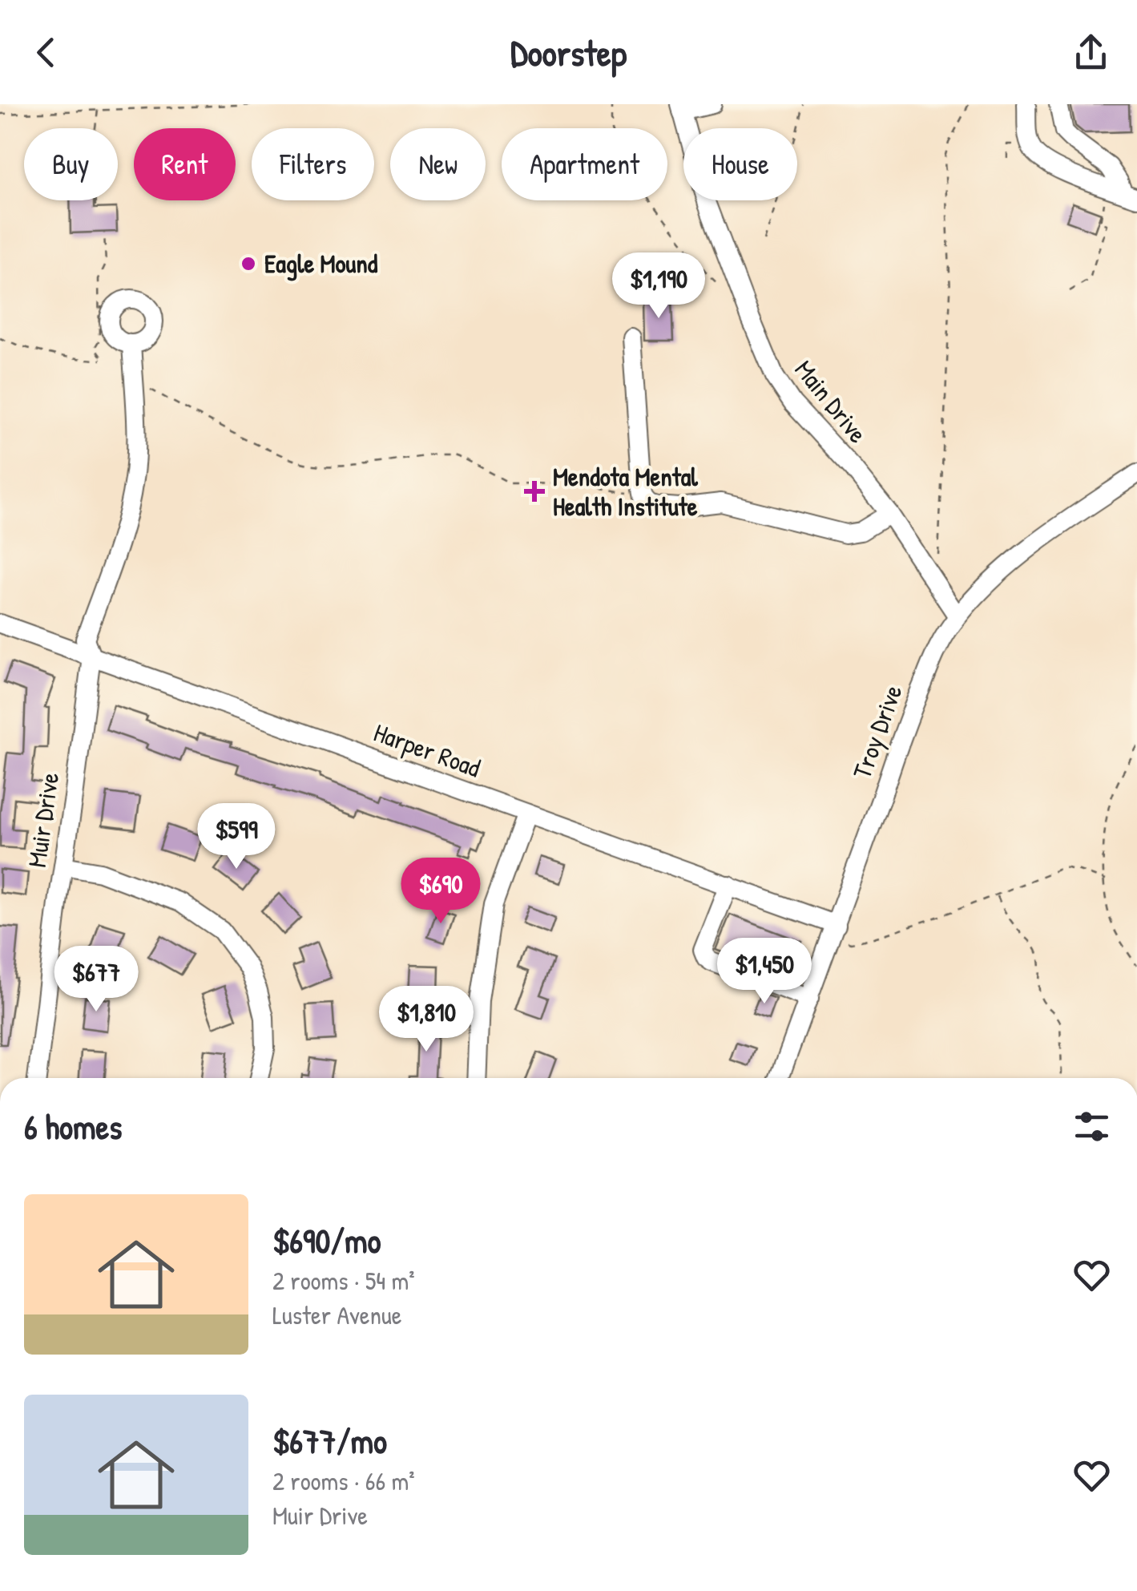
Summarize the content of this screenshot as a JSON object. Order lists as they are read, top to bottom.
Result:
{
  "streets": {
    "street": [
      "Main Drive",
      "Troy Drive",
      "Harper Road",
      "Muir Drive"
    ]
  },
  "crossings": [
    ["Main Drive", "Troy Drive"],
    ["Troy Drive", "Harper Road"],
    ["Harper Road", "Muir Drive"]
  ],
  "places": {
    "other": ["Eagle Mound"],
    "health": ["Mendota Mental Health Institute"]
  },
  "page": {
    "header": "Doorstep",
    "chip": [
      "Buy",
      "Rent",
      "Filters",
      "New",
      "Apartment",
      "House"
    ],
    "price": [
      "$1,190",
      "$599",
      "$690",
      "$1,450",
      "$677",
      "$1,810"
    ],
    "heading": "6 homes",
    "list": [
      {
        "name": "$690/mo",
        "note": "2 rooms · 54 m² · Luster Avenue"
      },
      {
        "name": "$677/mo",
        "note": "2 rooms · 66 m² · Muir Drive"
      }
    ]
  }
}
